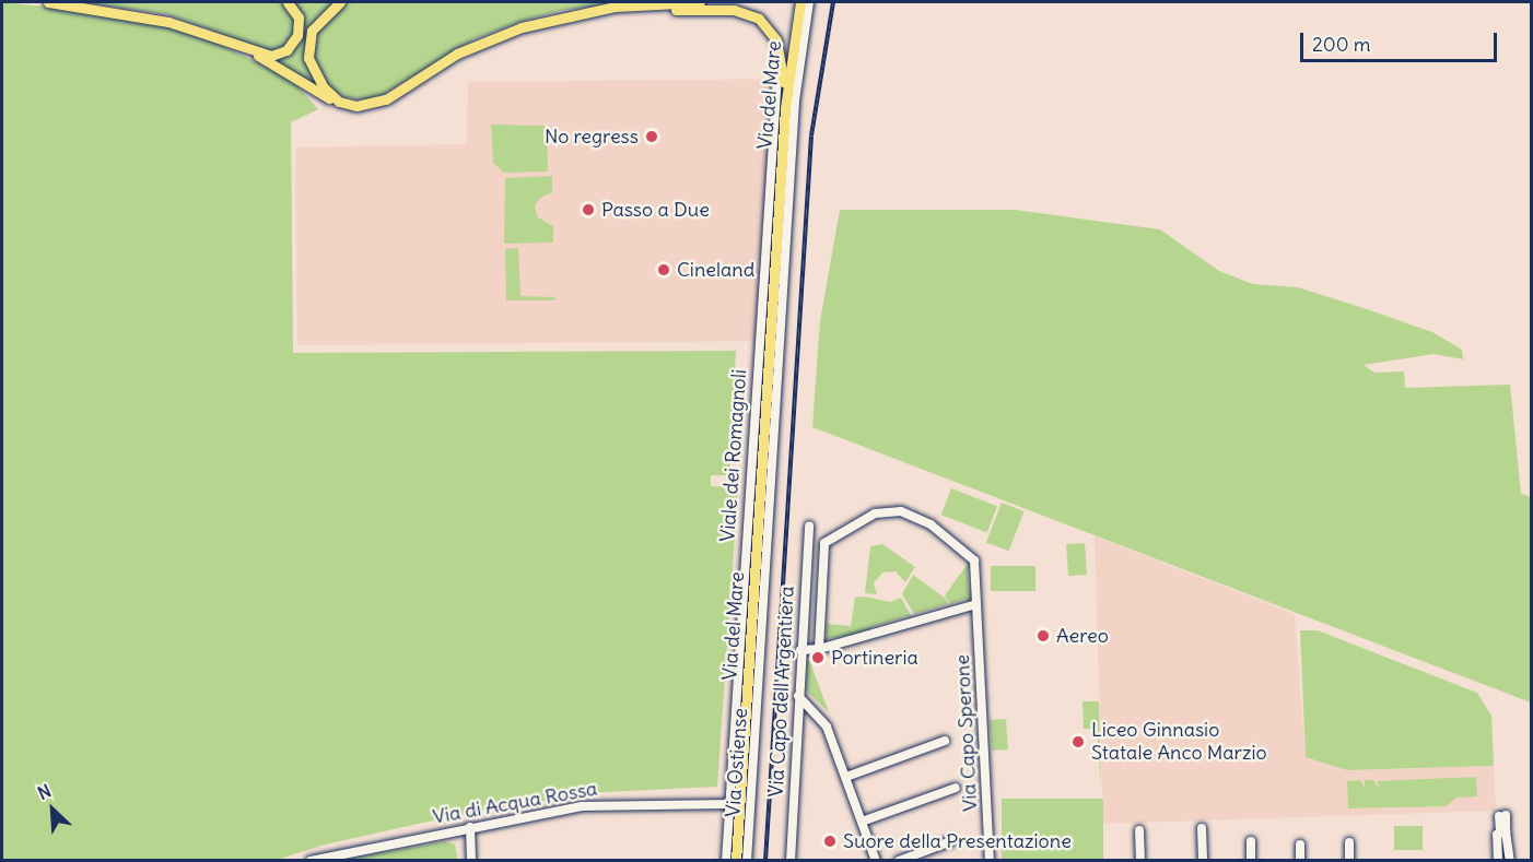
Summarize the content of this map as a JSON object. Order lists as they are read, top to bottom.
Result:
{
  "streets": {
    "main road": ["Via del Mare"],
    "street": [
      "Viale dei Romagnoli",
      "Via Capo dell'Argentiera",
      "Via Capo Sperone",
      "Via Ostiense",
      "Via di Acqua Rossa"
    ]
  },
  "crossings": [
    ["Viale dei Romagnoli", "Via di Acqua Rossa"]
  ],
  "places": [
    "No regress",
    "Passo a Due",
    "Cineland",
    "Aereo",
    "Portineria",
    "Liceo Ginnasio Statale Anco Marzio",
    "Suore della Presentazione"
  ],
  "scale_bar": "200 m",
  "north": "top left"
}
